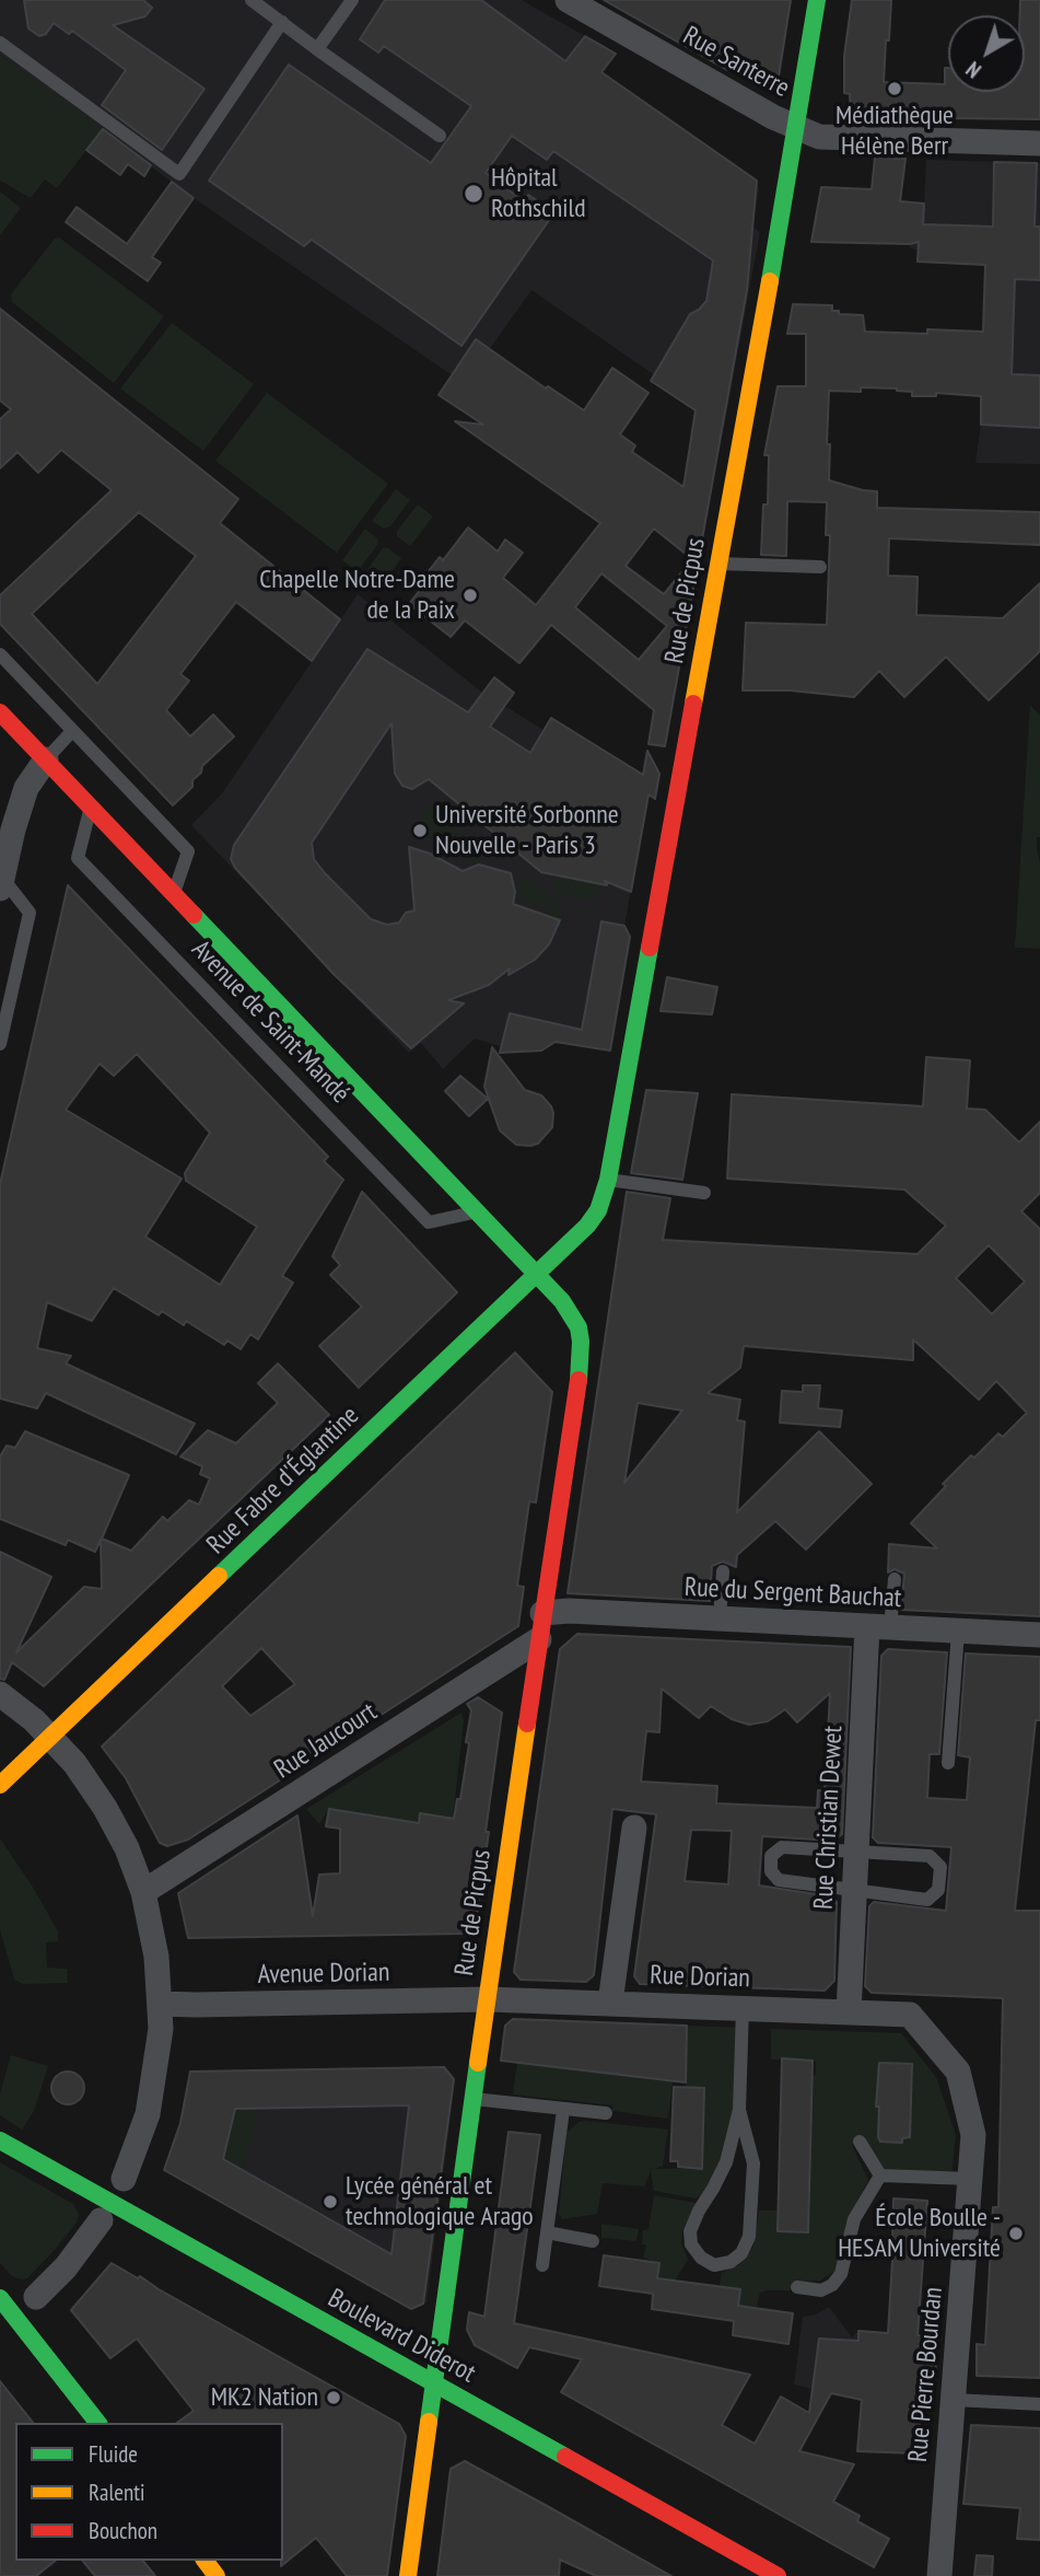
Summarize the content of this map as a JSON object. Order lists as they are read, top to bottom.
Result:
{
  "streets": {
    "street": [
      "Rue Santerre",
      "Rue de Picpus",
      "Avenue de Saint-Mandé",
      "Rue Fabre d'Églantine",
      "Rue du Sergent Bauchat",
      "Rue Jaucourt",
      "Rue Christian Dewet",
      "Avenue Dorian",
      "Rue Dorian",
      "Boulevard Diderot",
      "Rue Pierre Bourdan"
    ]
  },
  "crossings": [
    ["Rue Santerre", "Rue de Picpus"],
    ["Rue de Picpus", "Avenue de Saint-Mandé"],
    ["Rue de Picpus", "Rue Fabre d'Églantine"],
    ["Rue de Picpus", "Rue du Sergent Bauchat"],
    ["Rue de Picpus", "Rue Jaucourt"],
    ["Rue de Picpus", "Avenue Dorian"],
    ["Rue de Picpus", "Rue Dorian"],
    ["Rue de Picpus", "Boulevard Diderot"],
    ["Avenue de Saint-Mandé", "Rue Fabre d'Églantine"],
    ["Rue du Sergent Bauchat", "Rue Christian Dewet"],
    ["Rue Christian Dewet", "Rue Dorian"],
    ["Avenue Dorian", "Rue Dorian"],
    ["Rue Dorian", "Rue Pierre Bourdan"]
  ],
  "places": [
    "Médiathèque Hélène Berr",
    "Hôpital Rothschild",
    "Chapelle Notre-Dame de la Paix",
    "Université Sorbonne Nouvelle - Paris 3",
    "Lycée général et technologique Arago",
    "École Boulle - HESAM Université",
    "MK2 Nation"
  ],
  "legend": ["Fluide", "Ralenti", "Bouchon"],
  "north": "bottom left"
}
